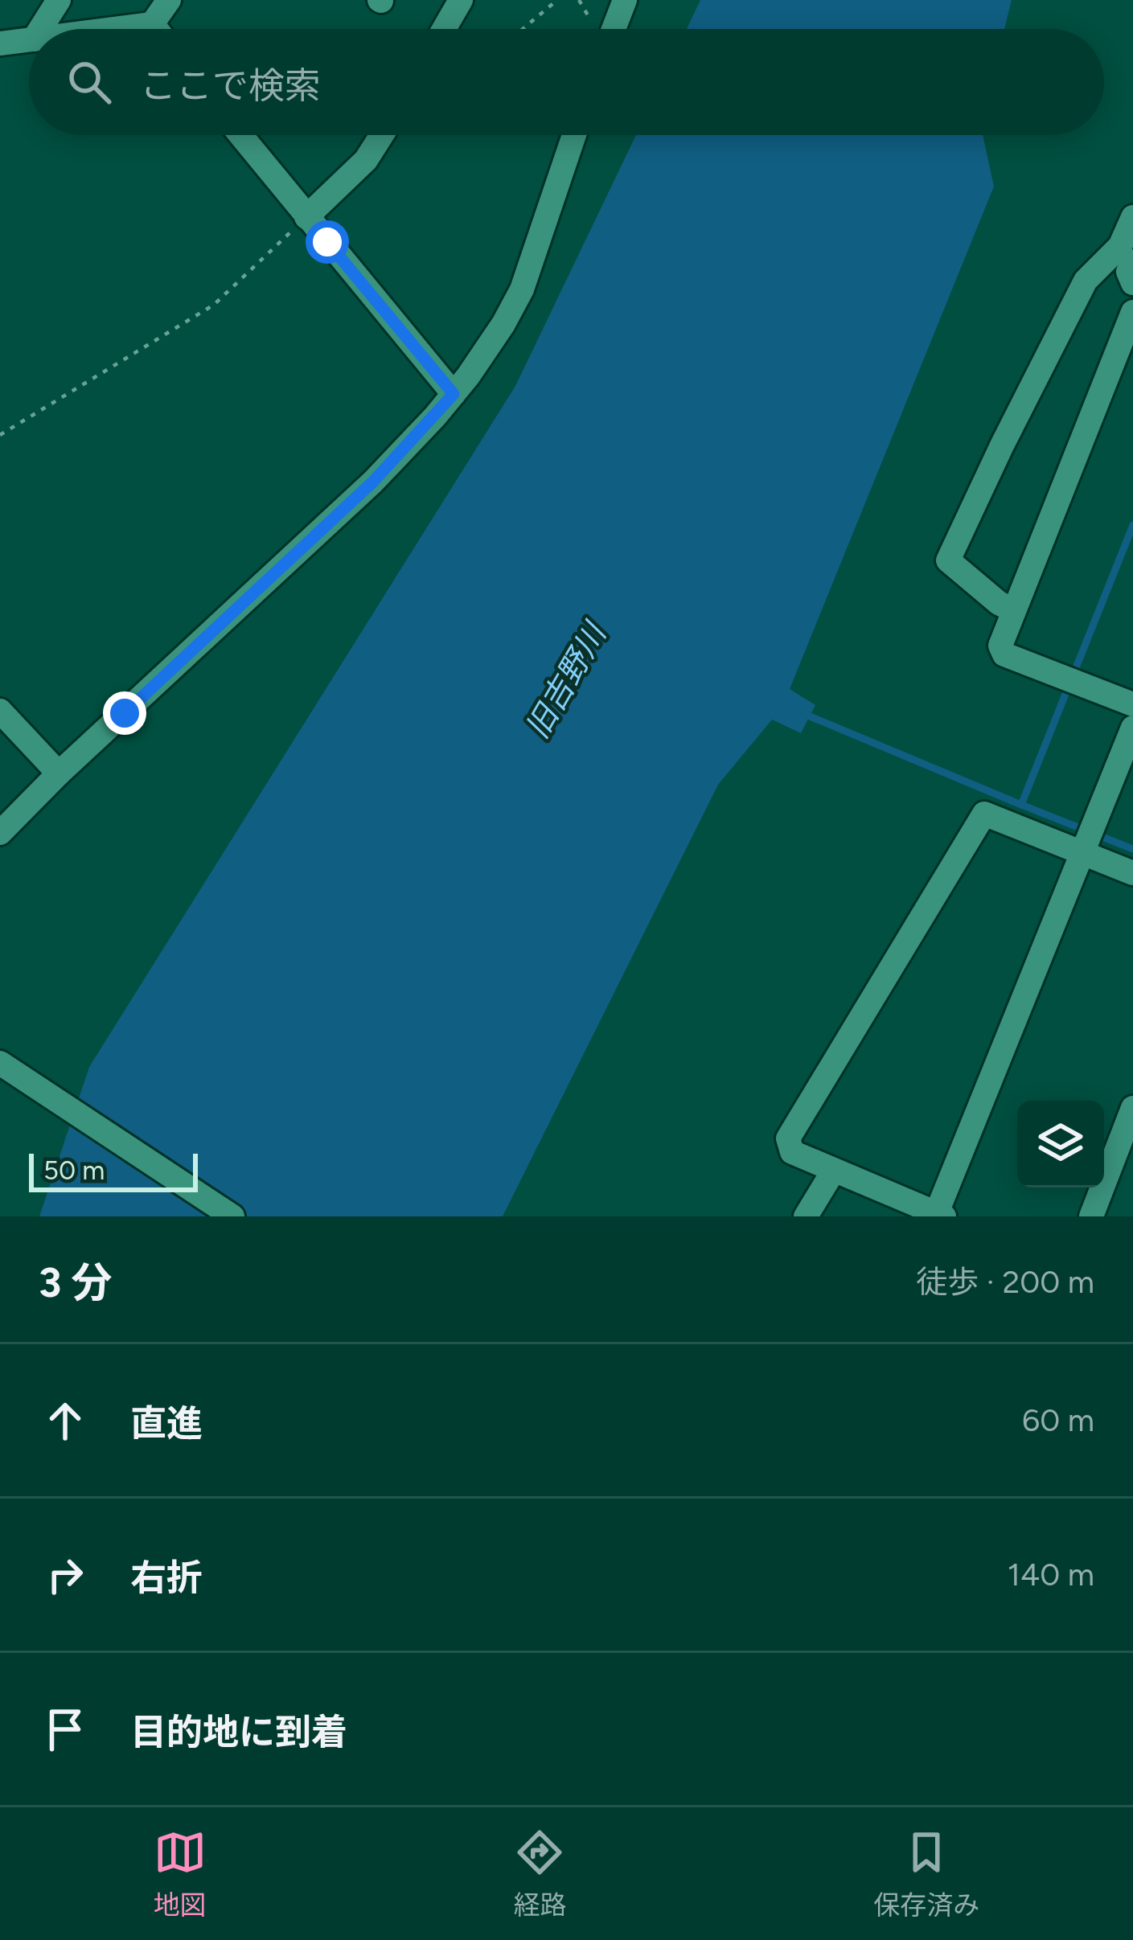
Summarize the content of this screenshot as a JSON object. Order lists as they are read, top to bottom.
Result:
{
  "water": ["旧吉野川"],
  "scale_bar": "50 m",
  "page": {
    "search": "ここで検索",
    "scale": "50 m",
    "heading": ["3 分", "徒歩 · 200 m"],
    "list": [
      ["直進", "60 m"],
      ["右折", "140 m"],
      "目的地に到着"
    ],
    "nav": ["地図", "経路", "保存済み"]
  }
}
